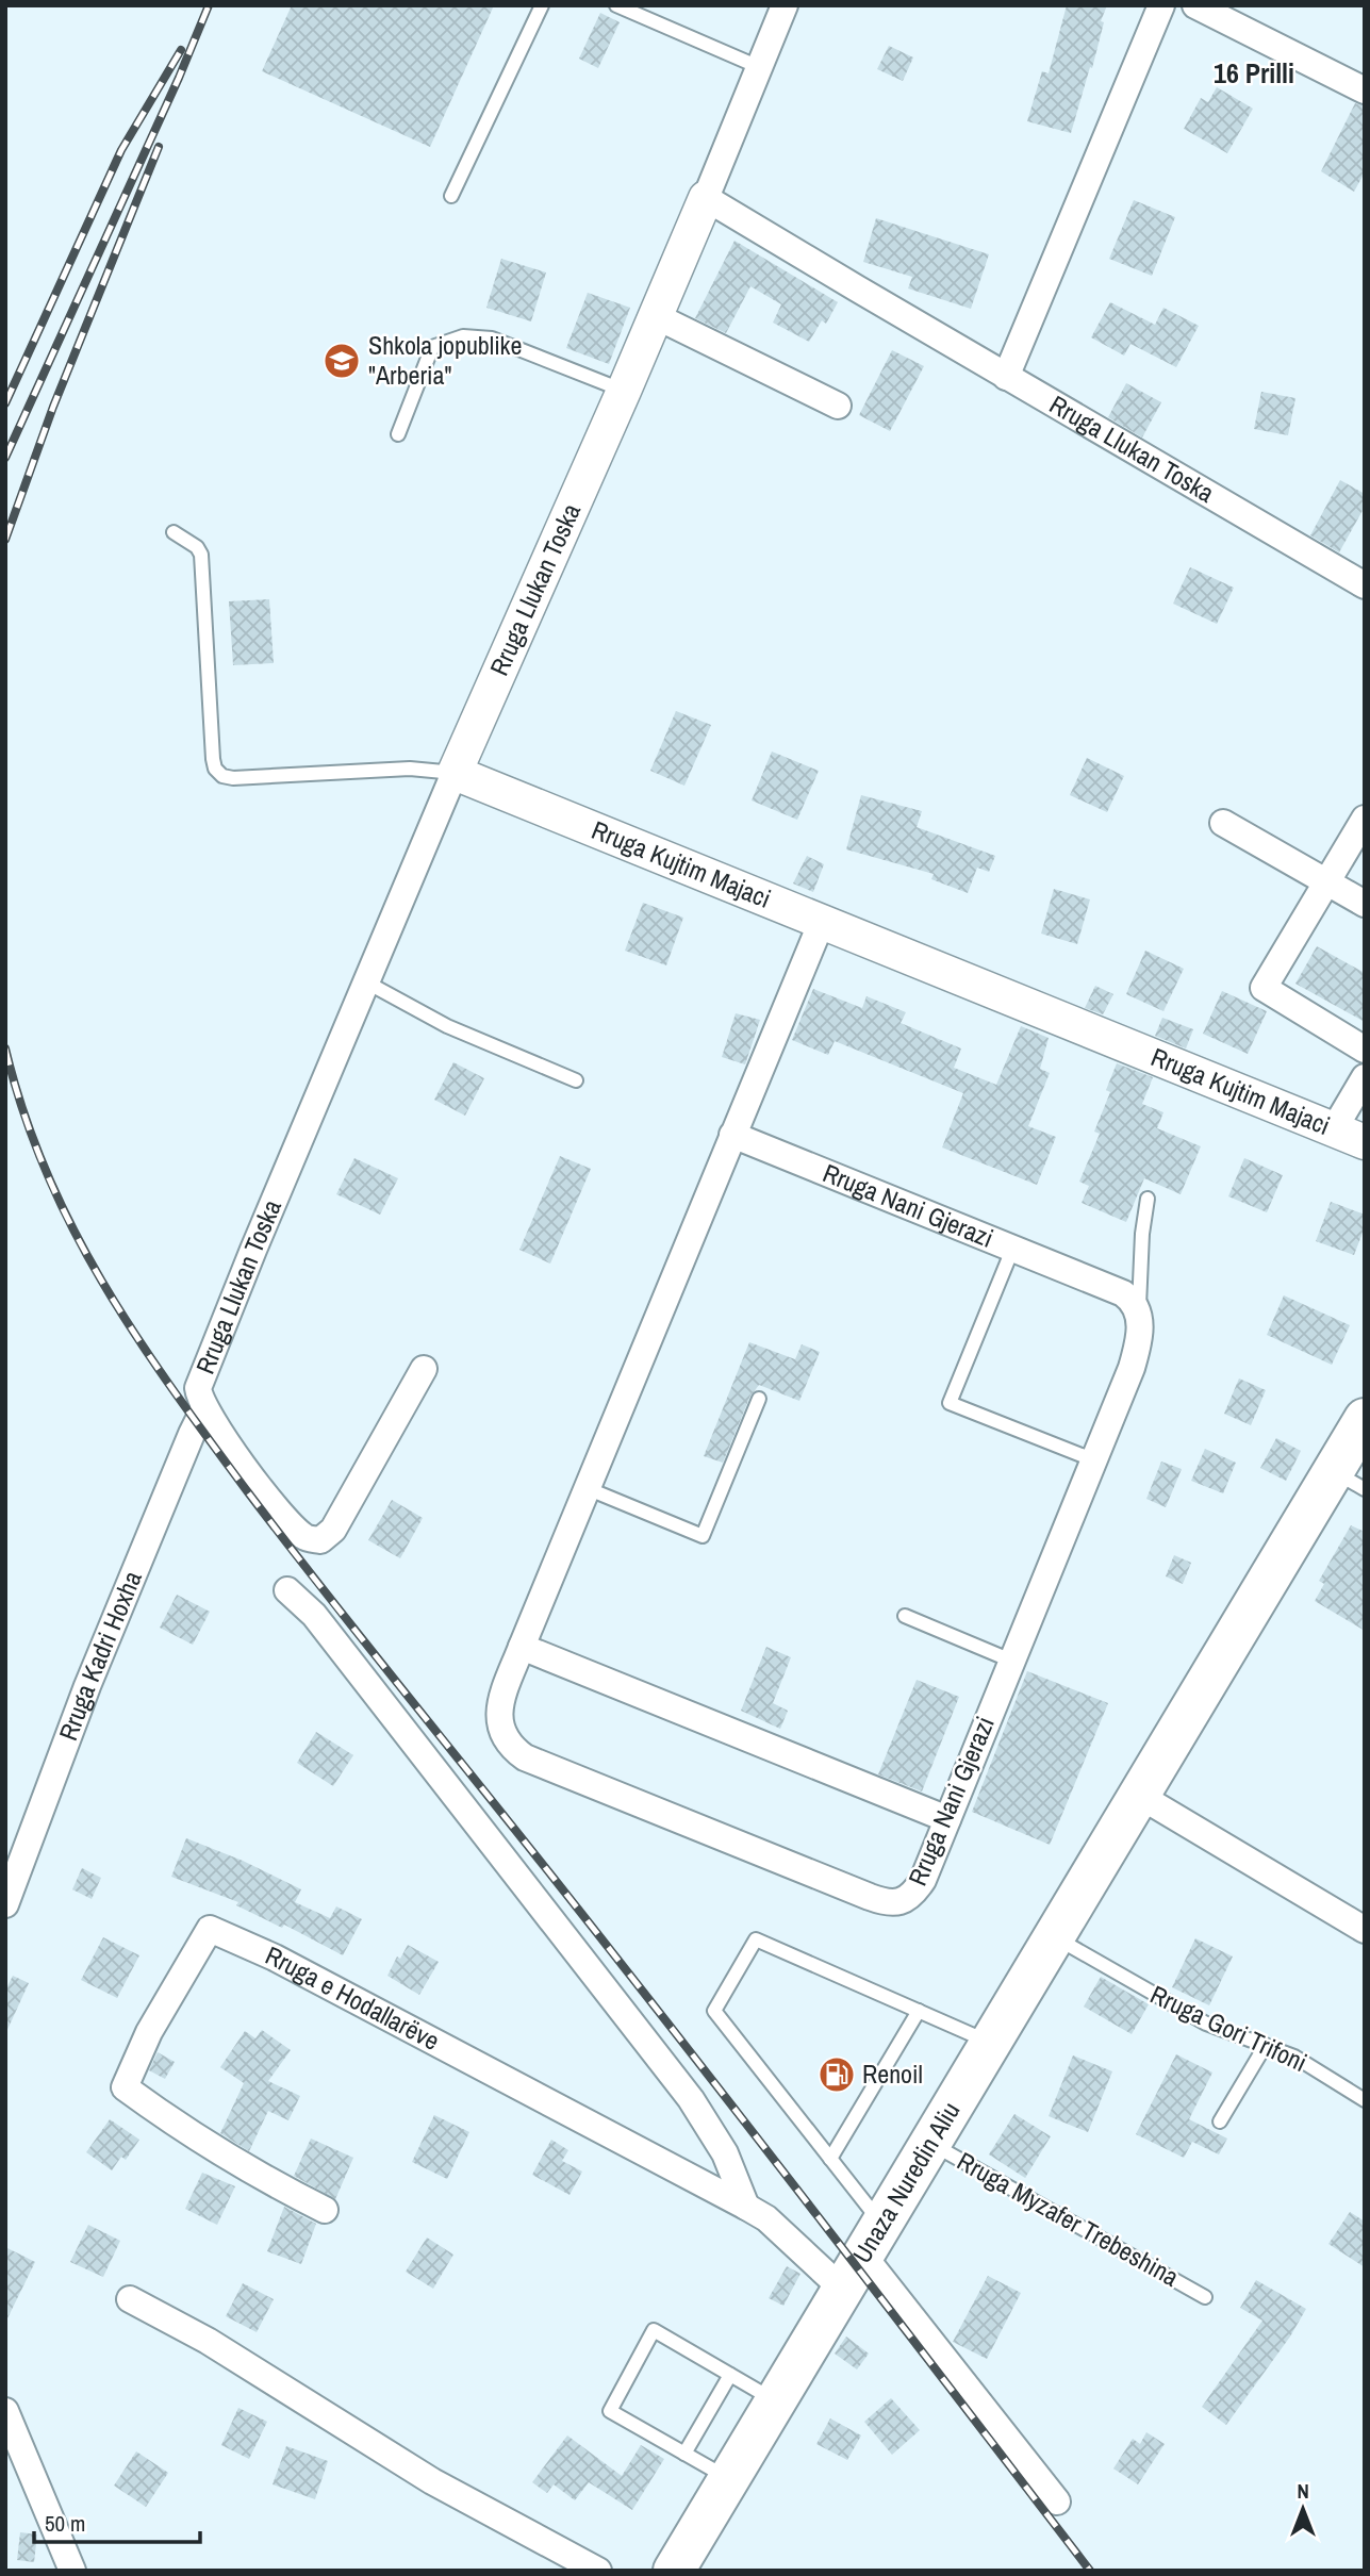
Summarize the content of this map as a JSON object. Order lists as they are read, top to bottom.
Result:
{
  "streets": {
    "main road": ["Unaza Nuredin Aliu"],
    "street": [
      "Rruga Llukan Toska",
      "Rruga Kujtim Majaci",
      "Rruga Nani Gjerazi",
      "Rruga Kadri Hoxha",
      "Rruga e Hodallarëve"
    ],
    "lane": ["Rruga Gori Trifoni", "Rruga Myzafer Trebeshina"]
  },
  "crossings": [
    ["Rruga Llukan Toska", "Rruga Kujtim Majaci"],
    ["Rruga Llukan Toska", "Rruga Kadri Hoxha"],
    ["Rruga Kujtim Majaci", "Rruga Nani Gjerazi"],
    ["Rruga e Hodallarëve", "Unaza Nuredin Aliu"],
    ["Rruga Gori Trifoni", "Unaza Nuredin Aliu"],
    ["Unaza Nuredin Aliu", "Rruga Myzafer Trebeshina"]
  ],
  "districts": ["16 Prilli"],
  "places": {
    "school or university": ["Shkola jopublike \"Arberia\""],
    "fuel station": ["Renoil"]
  },
  "scale_bar": "50 m",
  "north": "top"
}
